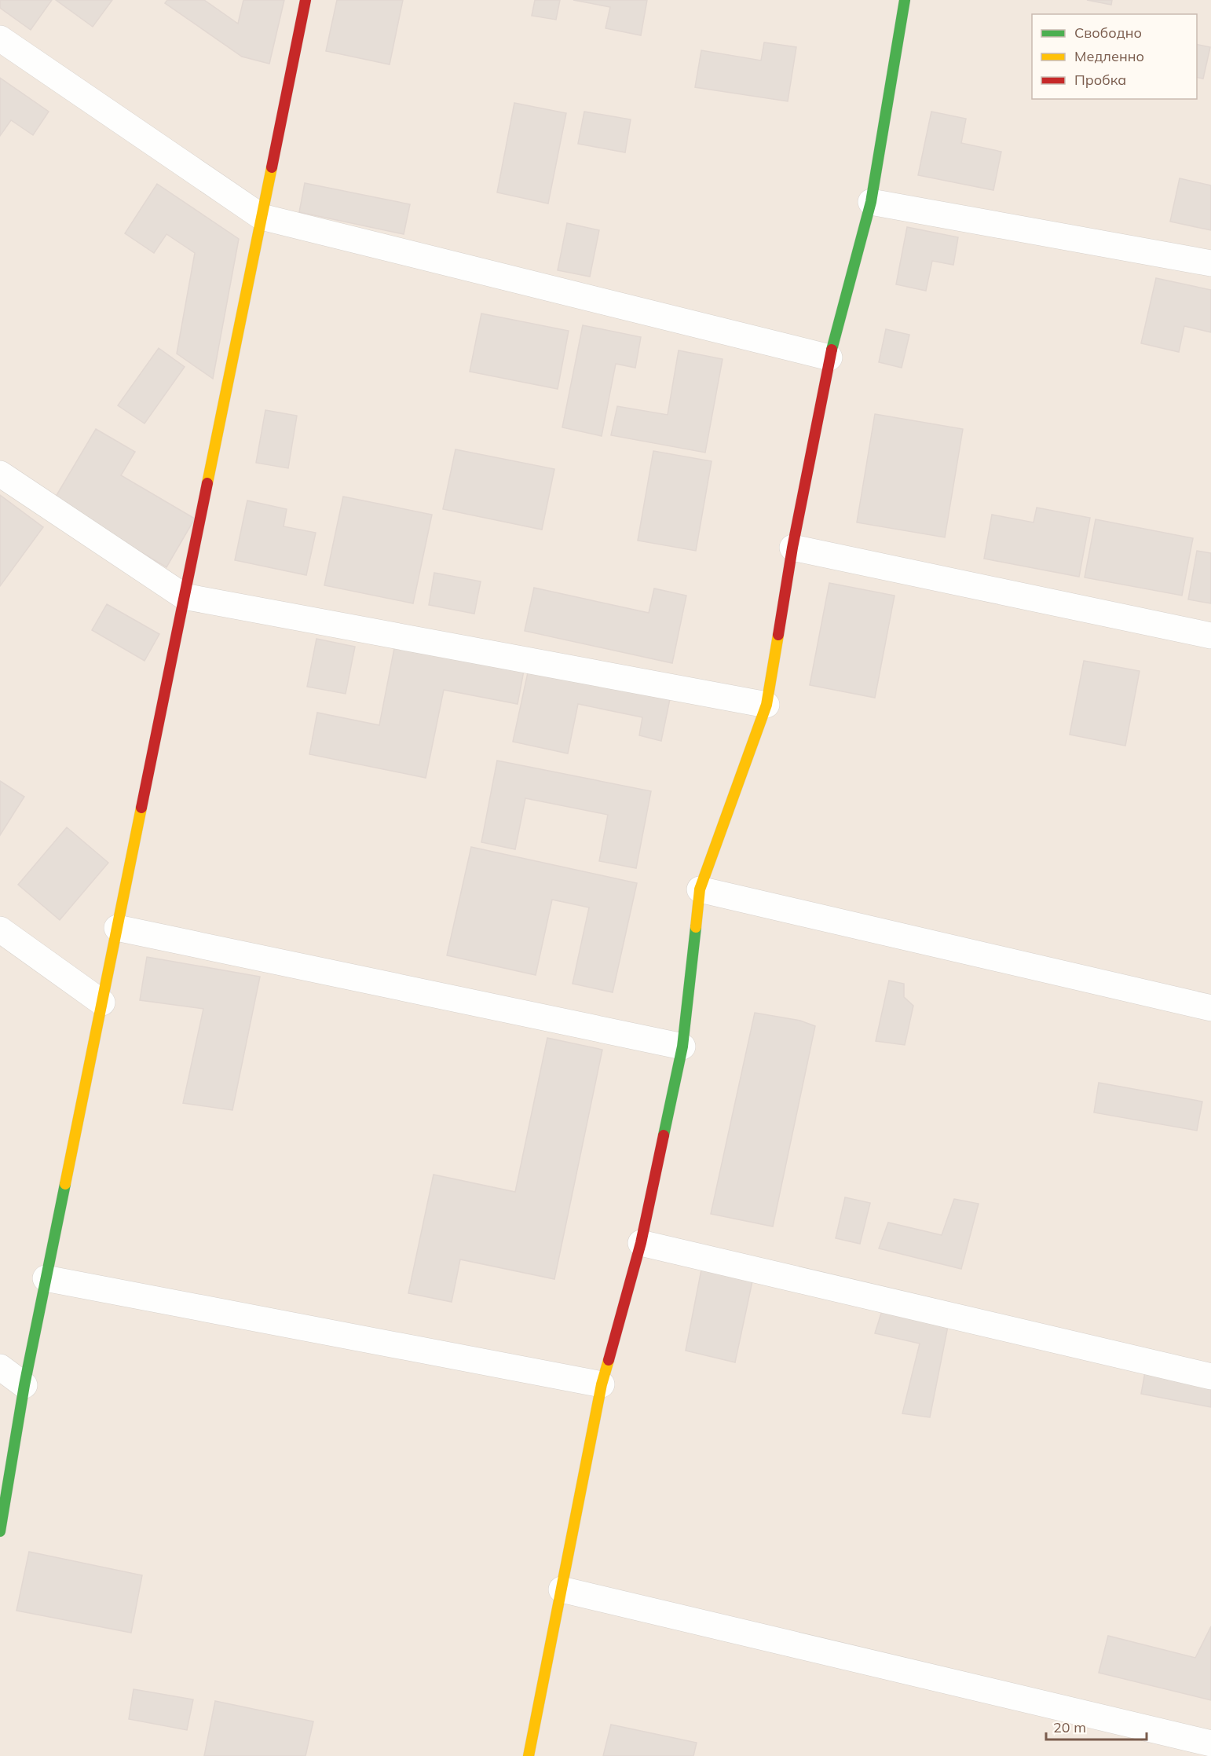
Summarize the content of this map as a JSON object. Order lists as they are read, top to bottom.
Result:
{
  "legend": ["Свободно", "Медленно", "Пробка"],
  "scale_bar": "20 m"
}
